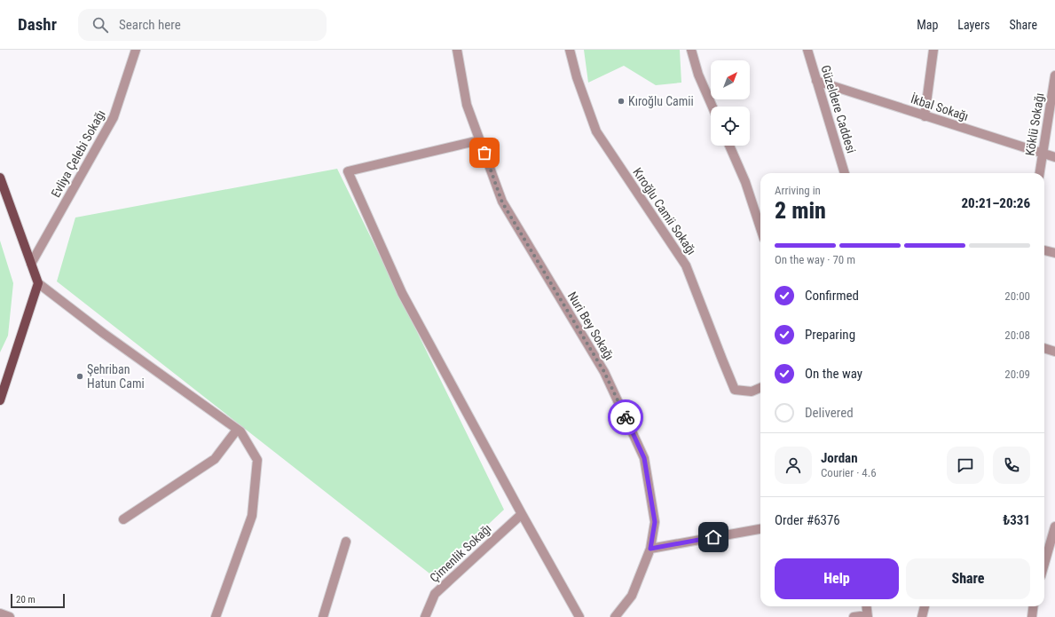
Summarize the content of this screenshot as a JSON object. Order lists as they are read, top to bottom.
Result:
{
  "streets": {
    "street": [
      "İkbal Sokağı",
      "Güzeldere Caddesi",
      "Köklü Sokağı",
      "Evliya Çelebi Sokağı",
      "Kıroğlu Camii Sokağı",
      "Nuri Bey Sokağı",
      "Çimenlik Sokağı"
    ]
  },
  "crossings": [
    ["İkbal Sokağı", "Güzeldere Caddesi"],
    ["İkbal Sokağı", "Köklü Sokağı"]
  ],
  "places": ["Kıroğlu Camii", "Şehriban Hatun Cami"],
  "scale_bar": "20 m",
  "north": "top right",
  "page": {
    "header": "Dashr",
    "search": "Search here",
    "nav": ["Map", "Layers", "Share"],
    "heading": ["2 min", "Arriving in", "20:21–20:26"],
    "panel": [
      "Jordan",
      "Courier · 4.6",
      "Order #6376",
      "₺331"
    ],
    "bar": "On the way · 70 m",
    "list": [
      ["Confirmed", "20:00"],
      ["Preparing", "20:08"],
      ["On the way", "20:09"],
      "Delivered"
    ],
    "buttons": ["Help", "Share"],
    "scale": "20 m"
  }
}
